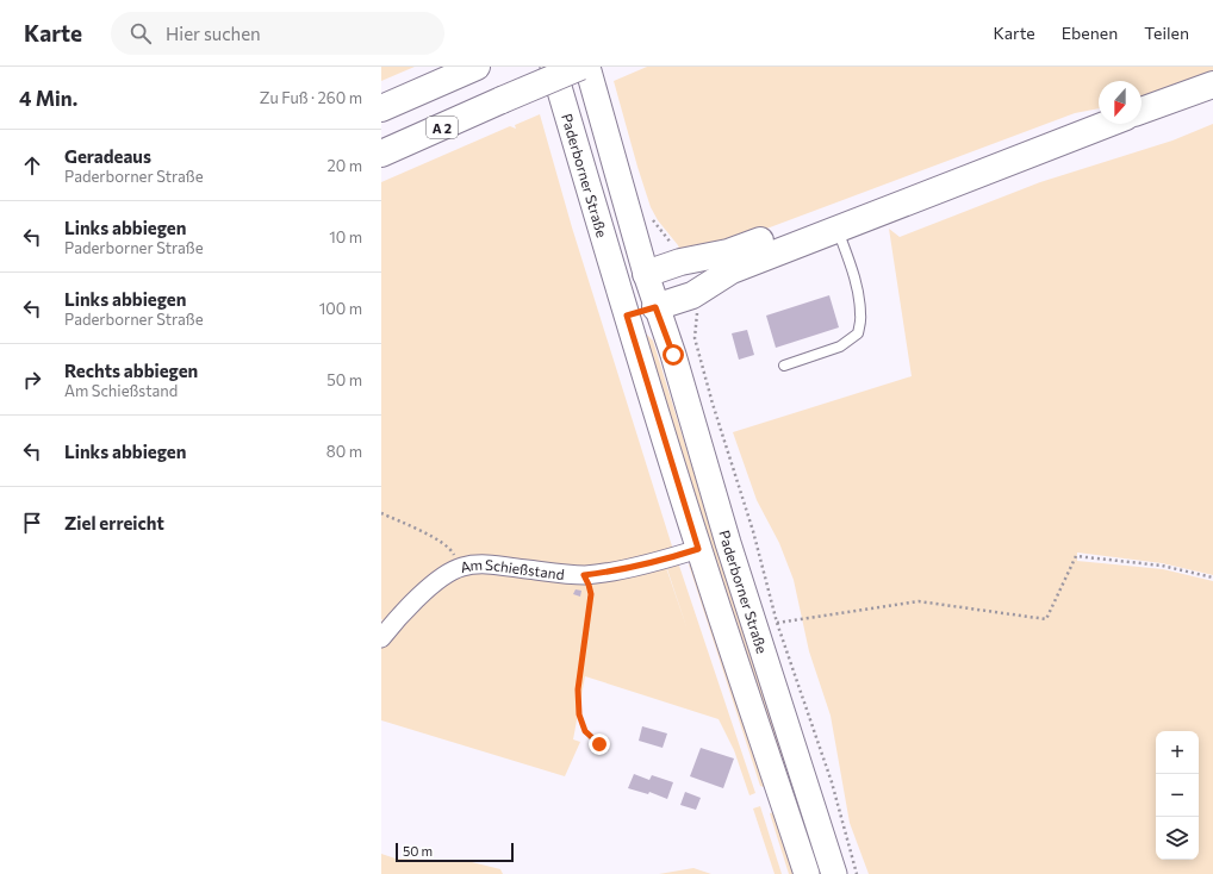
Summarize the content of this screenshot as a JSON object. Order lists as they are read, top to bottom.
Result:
{
  "streets": {
    "highway": ["A 2"],
    "main road": ["Paderborner Straße"],
    "street": ["Am Schießstand"]
  },
  "crossings": [
    ["Paderborner Straße", "Am Schießstand"]
  ],
  "scale_bar": "50 m",
  "north": "bottom",
  "page": {
    "header": "Karte",
    "search": "Hier suchen",
    "nav": ["Karte", "Ebenen", "Teilen"],
    "heading": ["4 Min.", "Zu Fuß · 260 m"],
    "list": [
      ["Geradeaus", "Paderborner Straße", "20 m"],
      ["Links abbiegen", "Paderborner Straße", "10 m"],
      ["Links abbiegen", "Paderborner Straße", "100 m"],
      ["Rechts abbiegen", "Am Schießstand", "50 m"],
      ["Links abbiegen", "80 m"],
      "Ziel erreicht"
    ],
    "map_buttons": ["+", "−"],
    "scale": "50 m"
  }
}
